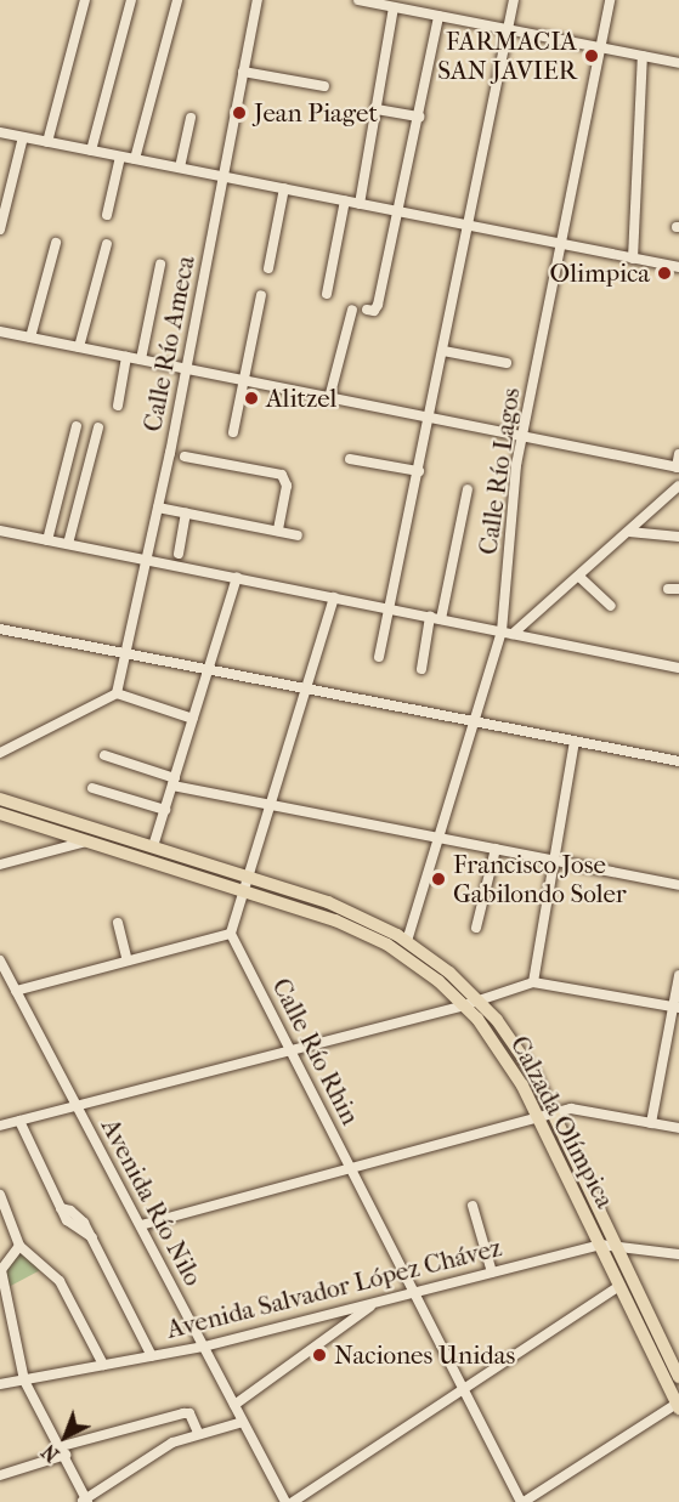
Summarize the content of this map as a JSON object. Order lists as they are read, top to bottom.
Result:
{
  "streets": {
    "main road": ["Calzada Olímpica"],
    "street": [
      "Calle Río Ameca",
      "Calle Río Lagos",
      "Calle Río Rhin",
      "Avenida Río Nilo",
      "Avenida Salvador López Chávez"
    ]
  },
  "crossings": [
    ["Calle Río Lagos", "Calzada Olímpica"],
    ["Calle Río Rhin", "Avenida Salvador López Chávez"],
    ["Calzada Olímpica", "Avenida Salvador López Chávez"],
    ["Avenida Río Nilo", "Avenida Salvador López Chávez"]
  ],
  "places": [
    "FARMACIA SAN JAVIER",
    "Jean Piaget",
    "Olimpica",
    "Alitzel",
    "Francisco Jose Gabilondo Soler",
    "Naciones Unidas"
  ],
  "north": "bottom left"
}
